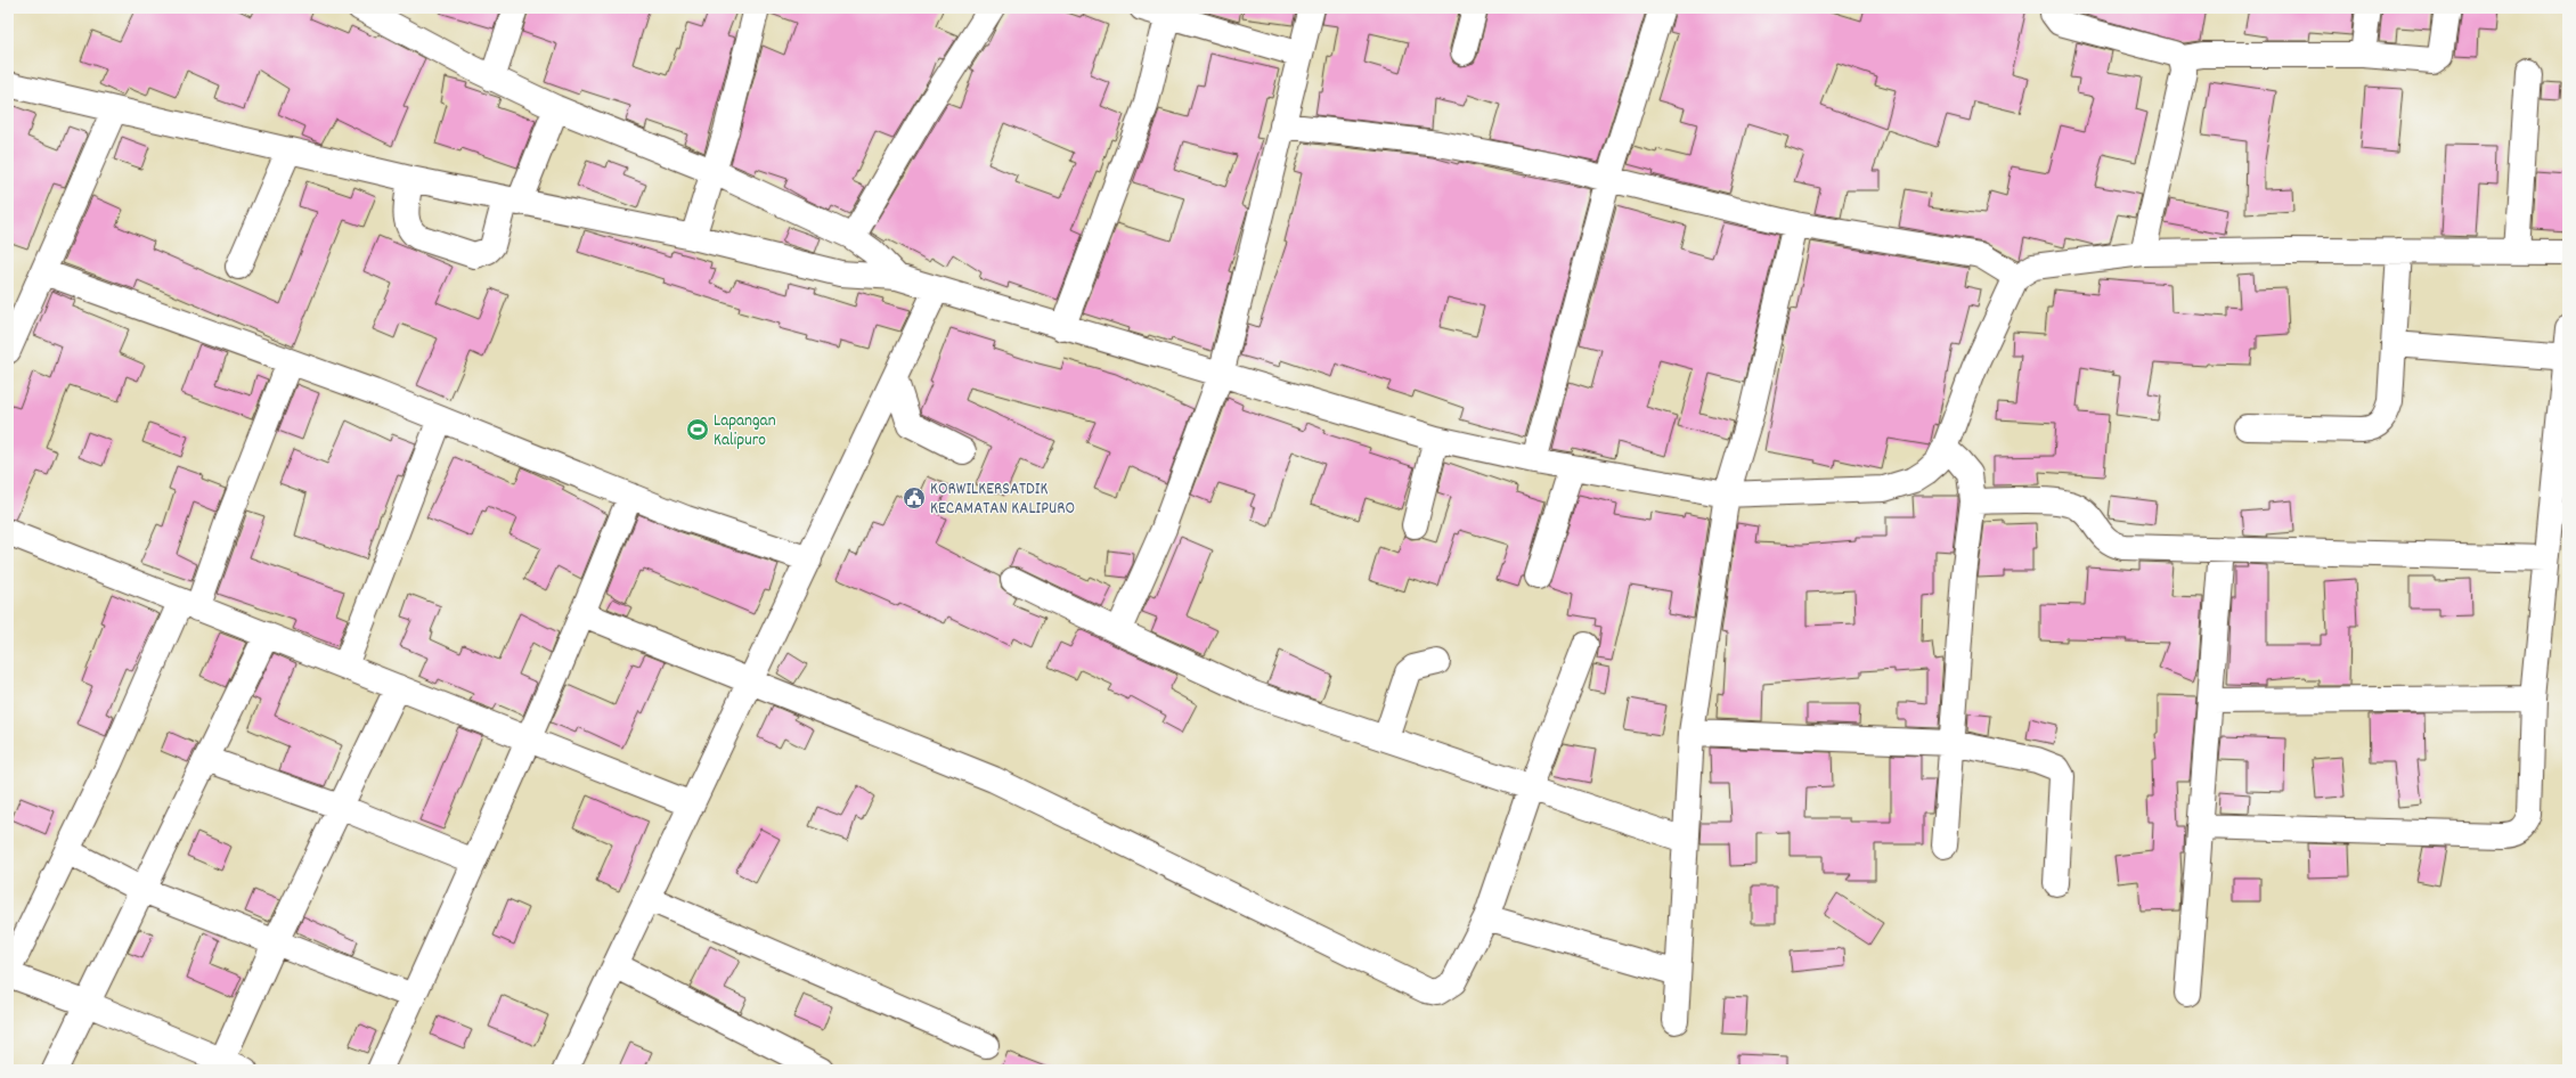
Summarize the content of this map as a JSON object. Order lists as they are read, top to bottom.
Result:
{
  "places": {
    "sports": ["Lapangan Kalipuro"],
    "public building": ["KORWILKERSATDIK KECAMATAN KALIPURO"]
  }
}
